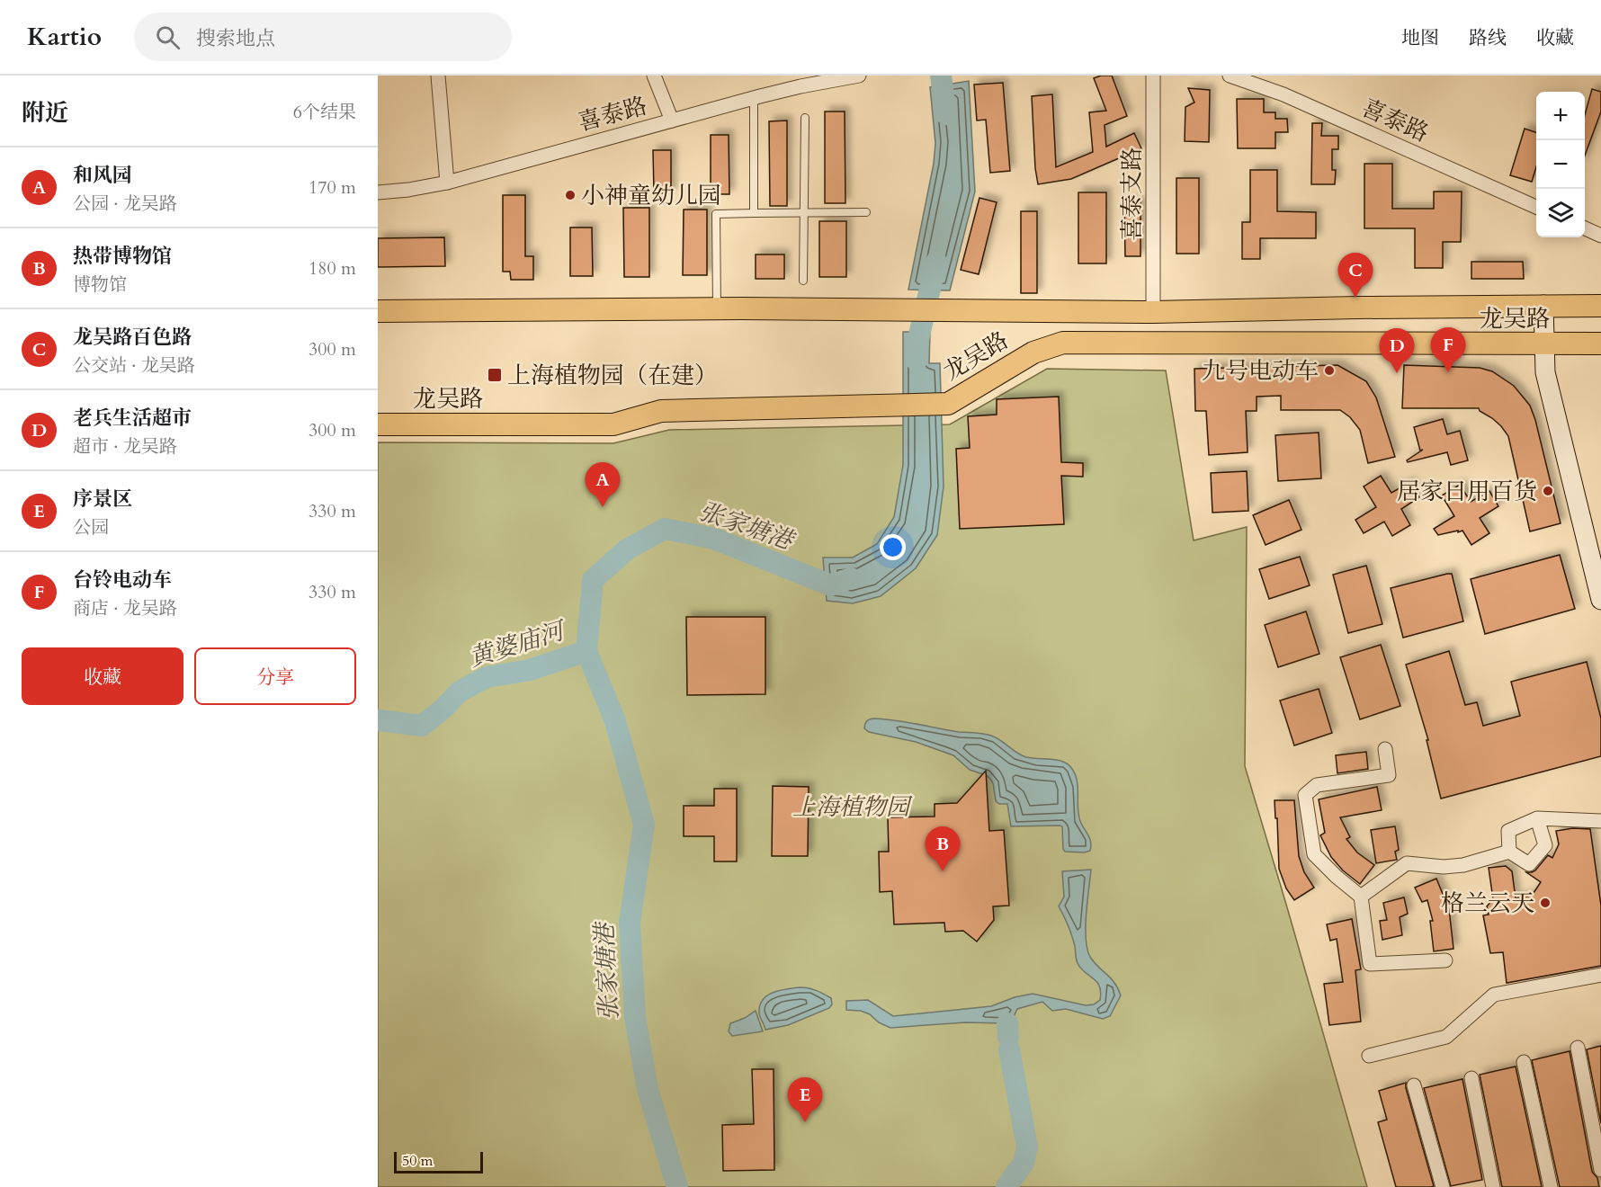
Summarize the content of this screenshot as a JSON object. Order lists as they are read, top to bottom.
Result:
{
  "streets": {
    "main road": ["龙吴路"],
    "street": ["喜泰路", "喜泰支路"]
  },
  "crossings": [
    ["喜泰支路", "龙吴路"]
  ],
  "water": ["张家塘港", "黄婆庙河"],
  "parks": ["上海植物园"],
  "places": {
    "other": [
      "小神童幼儿园",
      "九号电动车",
      "居家日用百货",
      "格兰云天"
    ],
    "transit": ["上海植物园（在建）"]
  },
  "scale_bar": "50 m",
  "page": {
    "header": "Kartio",
    "search": "搜索地点",
    "nav": ["地图", "路线", "收藏"],
    "heading": ["附近", "6个结果"],
    "map_buttons": ["+", "−"],
    "list": [
      {
        "mark": "A",
        "name": "和风园",
        "note": "公园 · 龙吴路",
        "value": "170 m"
      },
      {
        "mark": "B",
        "name": "热带博物馆",
        "note": "博物馆",
        "value": "180 m"
      },
      {
        "mark": "C",
        "name": "龙吴路百色路",
        "note": "公交站 · 龙吴路",
        "value": "300 m"
      },
      {
        "mark": "D",
        "name": "老兵生活超市",
        "note": "超市 · 龙吴路",
        "value": "300 m"
      },
      {
        "mark": "E",
        "name": "序景区",
        "note": "公园",
        "value": "330 m"
      },
      {
        "mark": "F",
        "name": "台铃电动车",
        "note": "商店 · 龙吴路",
        "value": "330 m"
      }
    ],
    "pins": [
      "C",
      "F",
      "D",
      "A",
      "B",
      "E"
    ],
    "buttons": ["收藏", "分享"],
    "scale": "50 m"
  }
}
